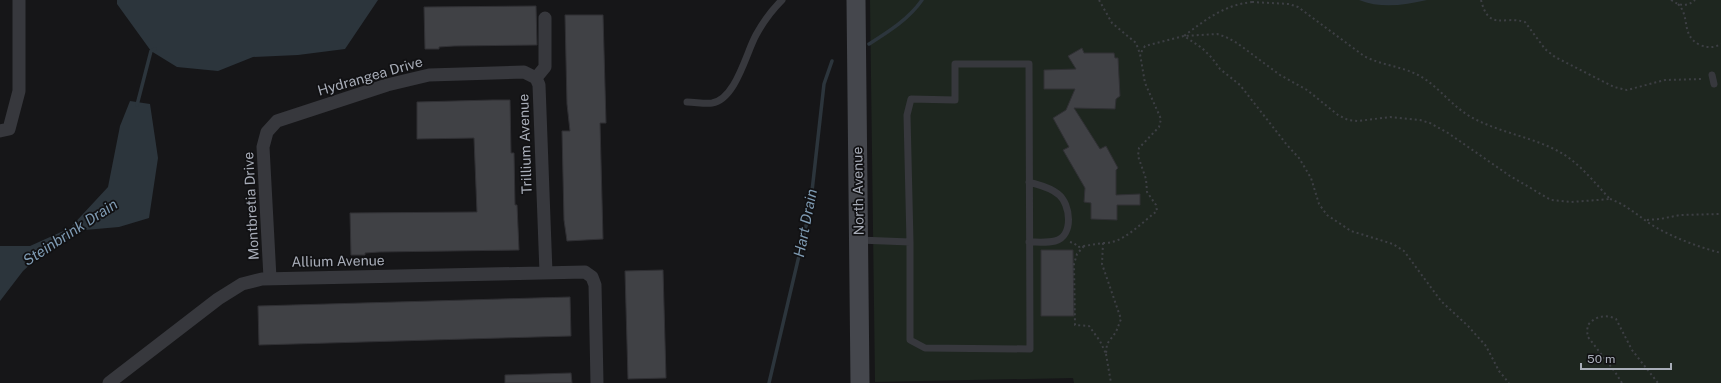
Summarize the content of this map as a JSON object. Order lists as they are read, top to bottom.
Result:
{
  "streets": {
    "street": [
      "Hydrangea Drive",
      "Trillium Avenue",
      "North Avenue",
      "Montbretia Drive",
      "Allium Avenue"
    ]
  },
  "crossings": [
    ["Hydrangea Drive", "Trillium Avenue"],
    ["Hydrangea Drive", "Montbretia Drive"],
    ["Trillium Avenue", "Allium Avenue"],
    ["Montbretia Drive", "Allium Avenue"]
  ],
  "water": ["Hart Drain", "Steinbrink Drain"],
  "scale_bar": "50 m"
}
